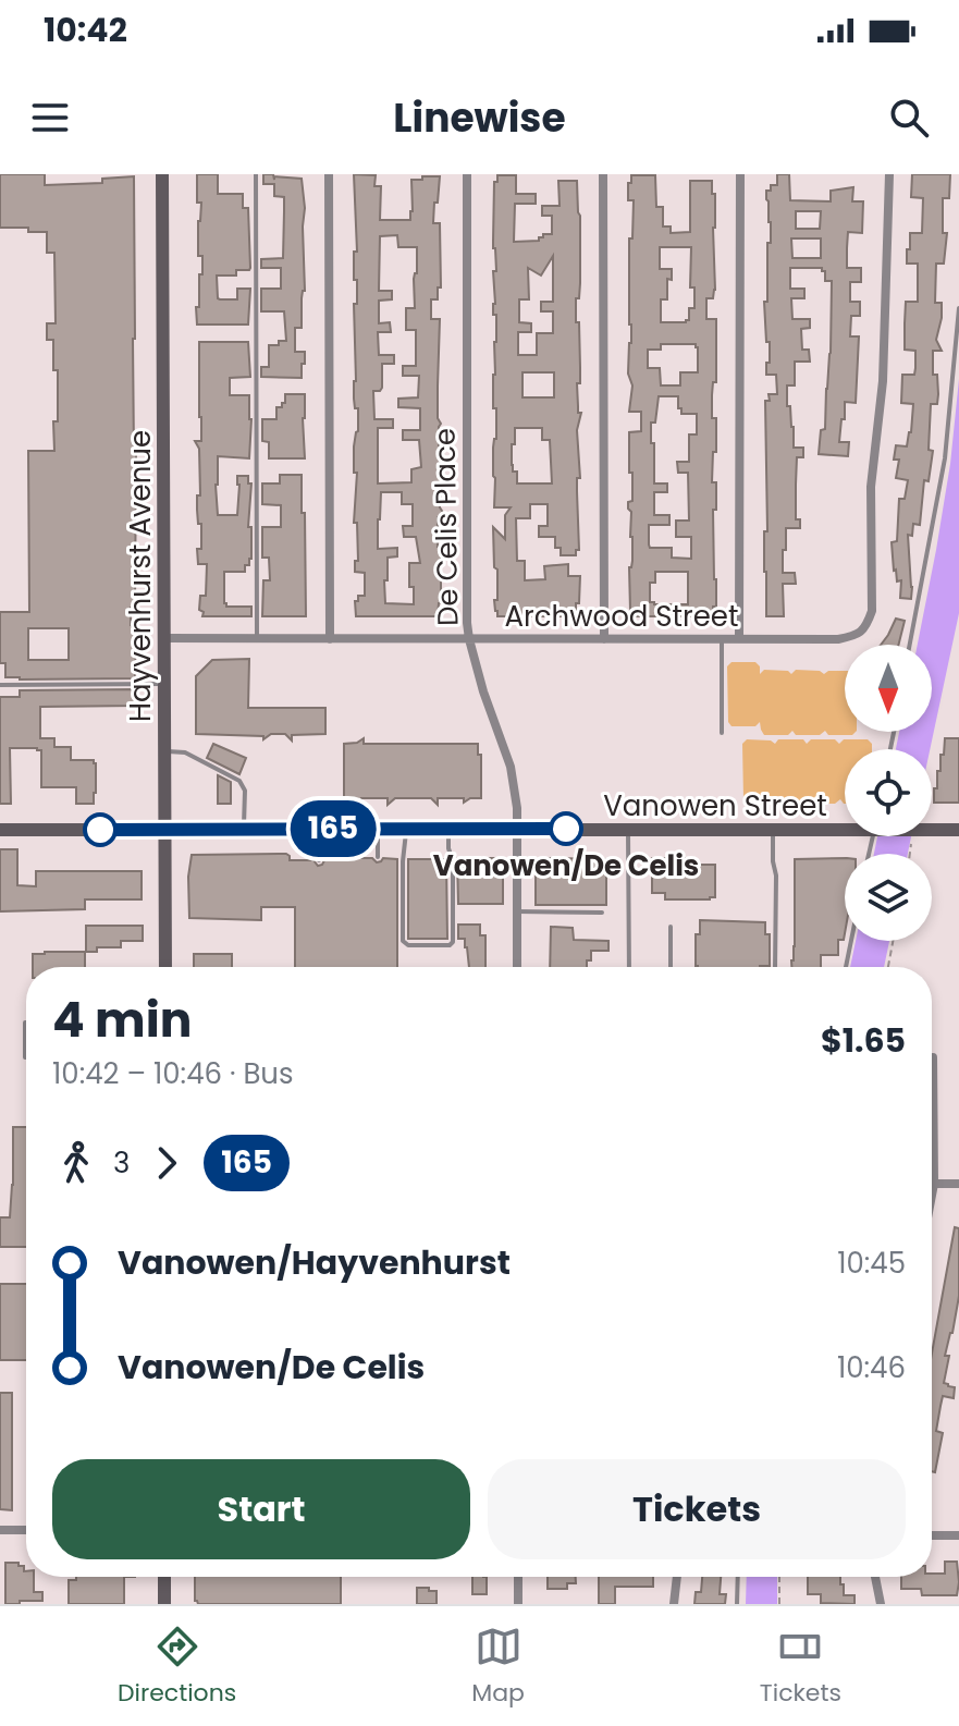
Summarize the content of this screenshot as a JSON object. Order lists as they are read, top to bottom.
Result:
{
  "streets": {
    "main road": ["Hayvenhurst Avenue", "Vanowen Street"],
    "street": ["De Celis Place", "Archwood Street"]
  },
  "crossings": [
    ["De Celis Place", "Archwood Street"],
    ["De Celis Place", "Vanowen Street"],
    ["Hayvenhurst Avenue", "Archwood Street"],
    ["Hayvenhurst Avenue", "Vanowen Street"]
  ],
  "places": ["Vanowen/De Celis"],
  "lines": ["bus line 165"],
  "north": "bottom",
  "page": {
    "status": "10:42",
    "header": "Linewise",
    "on_map": "165",
    "heading": ["4 min", "10:42 – 10:46 · Bus", "$1.65"],
    "legs": ["3", "165"],
    "list": [
      {
        "name": "Vanowen/Hayvenhurst",
        "value": "10:45"
      },
      {
        "name": "Vanowen/De Celis",
        "value": "10:46"
      }
    ],
    "buttons": ["Start", "Tickets"],
    "tabs": ["Directions", "Map", "Tickets"]
  }
}
